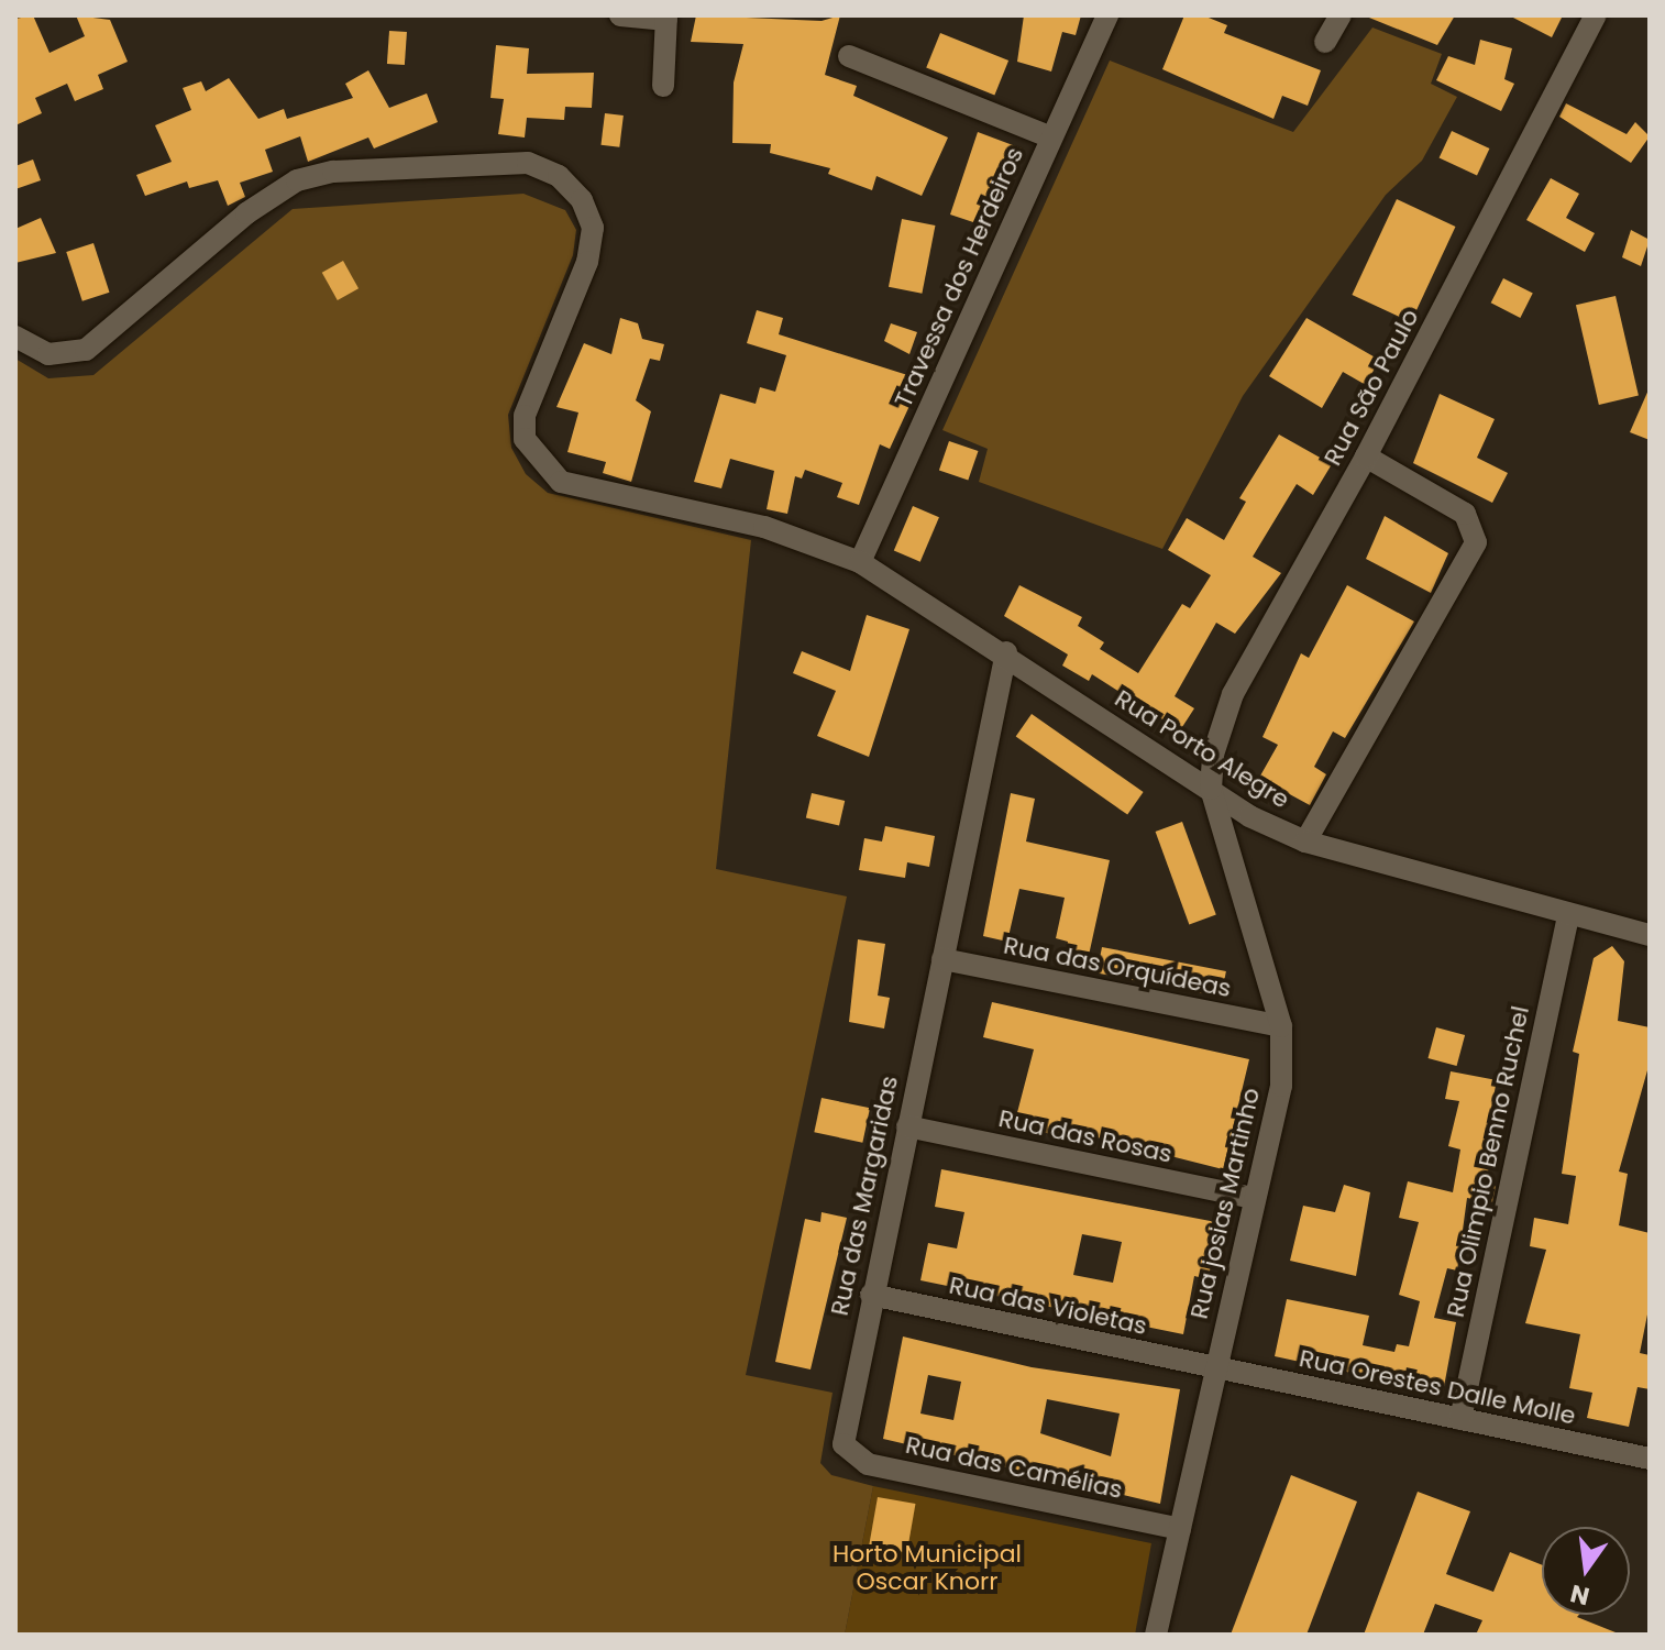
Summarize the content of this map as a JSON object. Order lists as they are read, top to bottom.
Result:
{
  "streets": {
    "street": [
      "Travessa dos Herdeiros",
      "Rua São Paulo",
      "Rua Porto Alegre",
      "Rua das Orquídeas",
      "Rua das Rosas",
      "Rua Olimpio Benno Ruchel",
      "Rua das Margaridas",
      "Rua josias Martinho",
      "Rua das Violetas",
      "Rua Orestes Dalle Molle",
      "Rua das Camélias"
    ]
  },
  "crossings": [
    ["Travessa dos Herdeiros", "Rua Porto Alegre"],
    ["Rua São Paulo", "Rua Porto Alegre"],
    ["Rua São Paulo", "Rua josias Martinho"],
    ["Rua Porto Alegre", "Rua Olimpio Benno Ruchel"],
    ["Rua Porto Alegre", "Rua das Margaridas"],
    ["Rua Porto Alegre", "Rua josias Martinho"],
    ["Rua das Orquídeas", "Rua das Margaridas"],
    ["Rua das Orquídeas", "Rua josias Martinho"],
    ["Rua das Rosas", "Rua das Margaridas"],
    ["Rua das Rosas", "Rua josias Martinho"],
    ["Rua Olimpio Benno Ruchel", "Rua Orestes Dalle Molle"],
    ["Rua das Margaridas", "Rua das Violetas"],
    ["Rua das Margaridas", "Rua das Camélias"],
    ["Rua josias Martinho", "Rua das Violetas"],
    ["Rua josias Martinho", "Rua Orestes Dalle Molle"],
    ["Rua josias Martinho", "Rua das Camélias"],
    ["Rua das Violetas", "Rua Orestes Dalle Molle"]
  ],
  "parks": ["Horto Municipal Oscar Knorr"],
  "north": "bottom"
}
